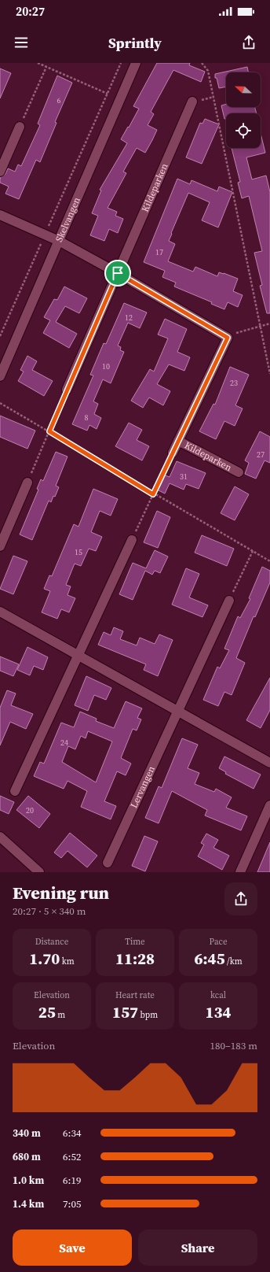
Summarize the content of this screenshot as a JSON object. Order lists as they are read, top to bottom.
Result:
{
  "streets": {
    "street": ["Kildeparken", "Skelvangen", "Lervangen"]
  },
  "house_numbers": [
    "6",
    "17",
    "12",
    "10",
    "23",
    "8",
    "27",
    "31",
    "15",
    "24",
    "20"
  ],
  "north": "left",
  "page": {
    "status": "20:27",
    "header": "Sprintly",
    "heading": ["Evening run", "20:27 · 5 × 340 m"],
    "stats": [
      ["Distance", "1.70 km"],
      ["Time", "11:28"],
      ["Pace", "6:45 /km"],
      ["Elevation", "25 m"],
      ["Heart rate", "157 bpm"],
      ["kcal", "134"]
    ],
    "chart": ["Elevation", "180–183 m"],
    "list": [
      {
        "name": "340 m",
        "note": "6:34"
      },
      {
        "name": "680 m",
        "note": "6:52"
      },
      {
        "name": "1.0 km",
        "note": "6:19"
      },
      {
        "name": "1.4 km",
        "note": "7:05"
      }
    ],
    "buttons": ["Save", "Share"]
  }
}
